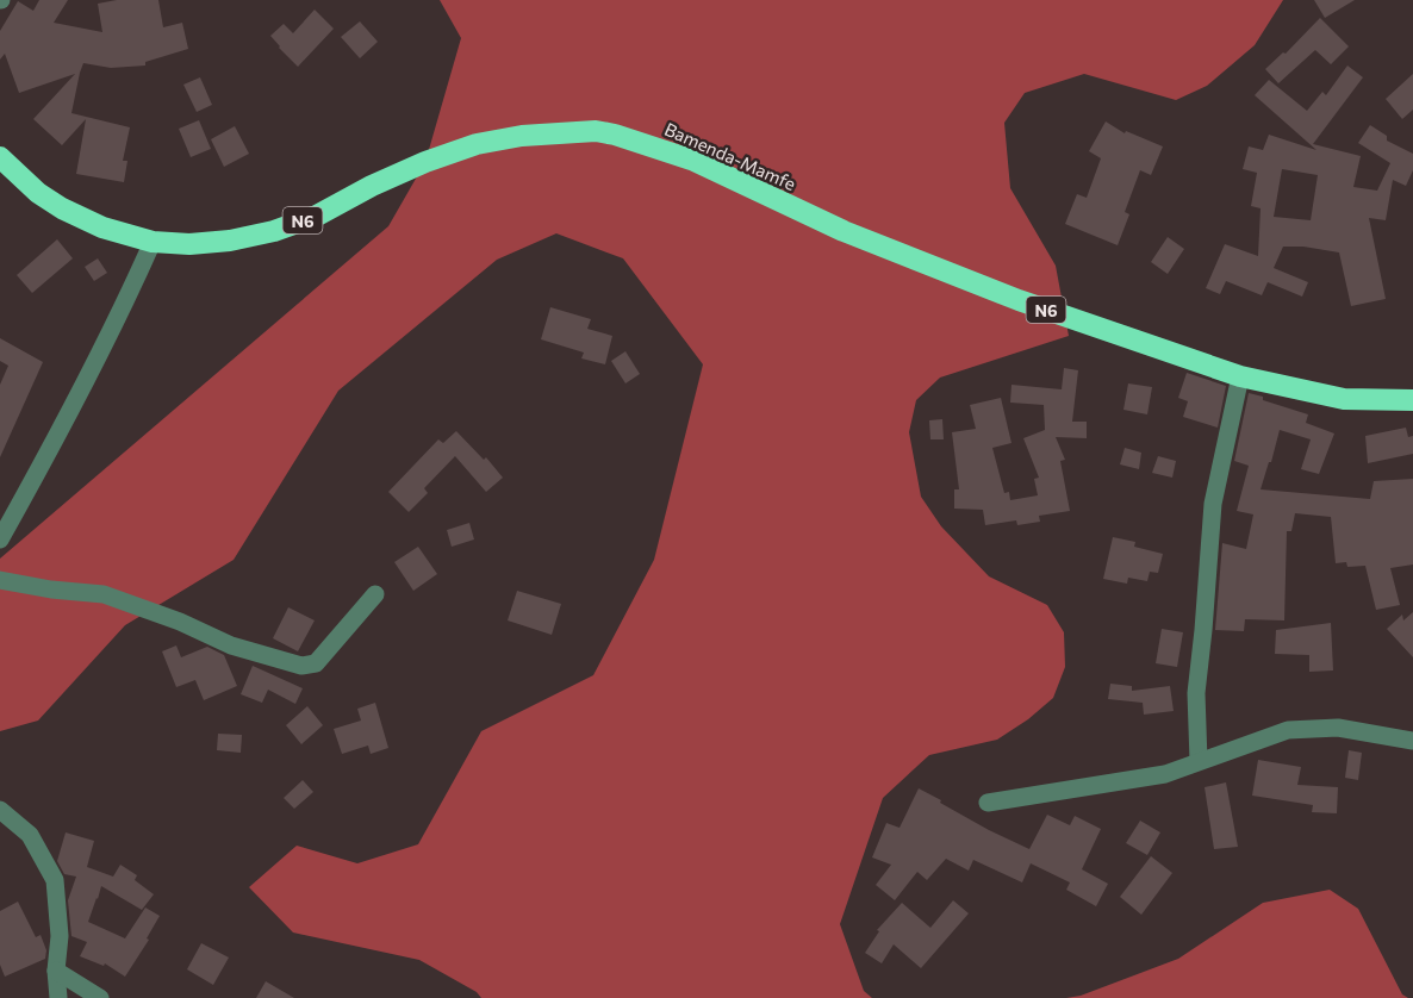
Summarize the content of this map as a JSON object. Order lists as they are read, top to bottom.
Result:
{
  "streets": {
    "highway": ["Bamenda-Mamfe", "N6"]
  }
}
